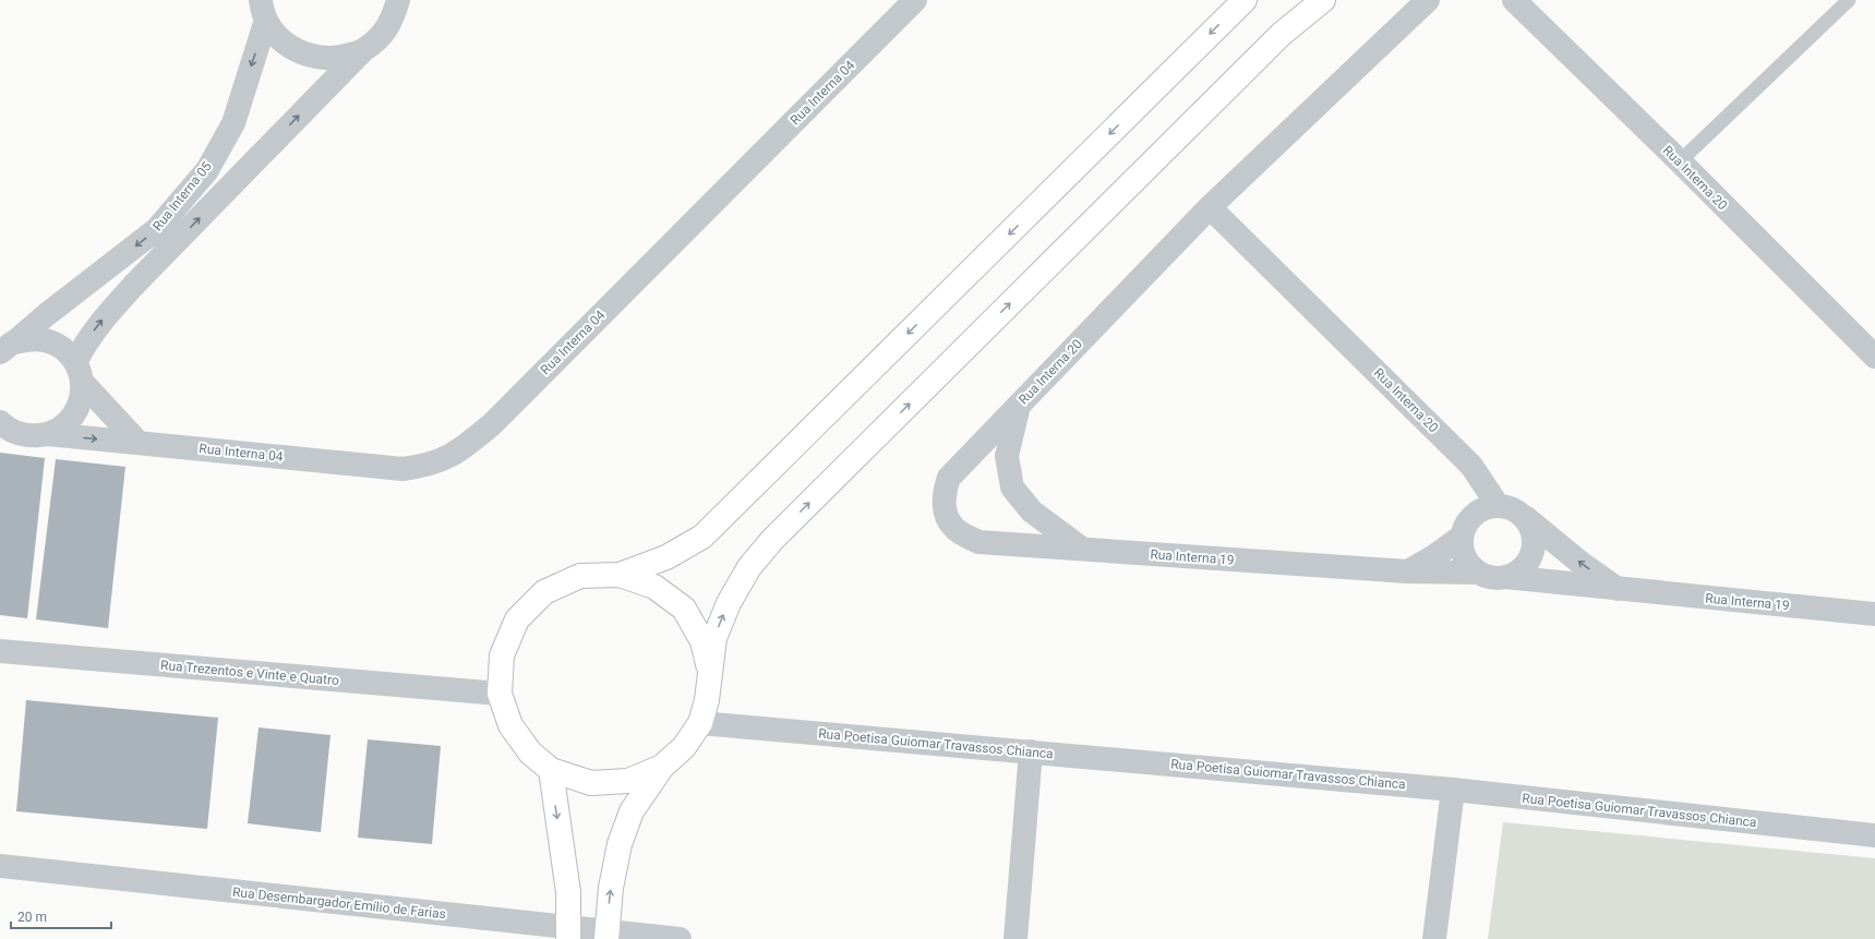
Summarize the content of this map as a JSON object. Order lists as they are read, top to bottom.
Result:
{
  "streets": {
    "street": [
      "Rua Interna 04",
      "Rua Interna 20",
      "Rua Interna 05",
      "Rua Interna 19",
      "Rua Trezentos e Vinte e Quatro",
      "Rua Poetisa Guiomar Travassos Chianca",
      "Rua Desembargador Emílio de Farias"
    ]
  },
  "crossings": [
    ["Rua Interna 20", "Rua Interna 19"]
  ],
  "scale_bar": "20 m"
}
